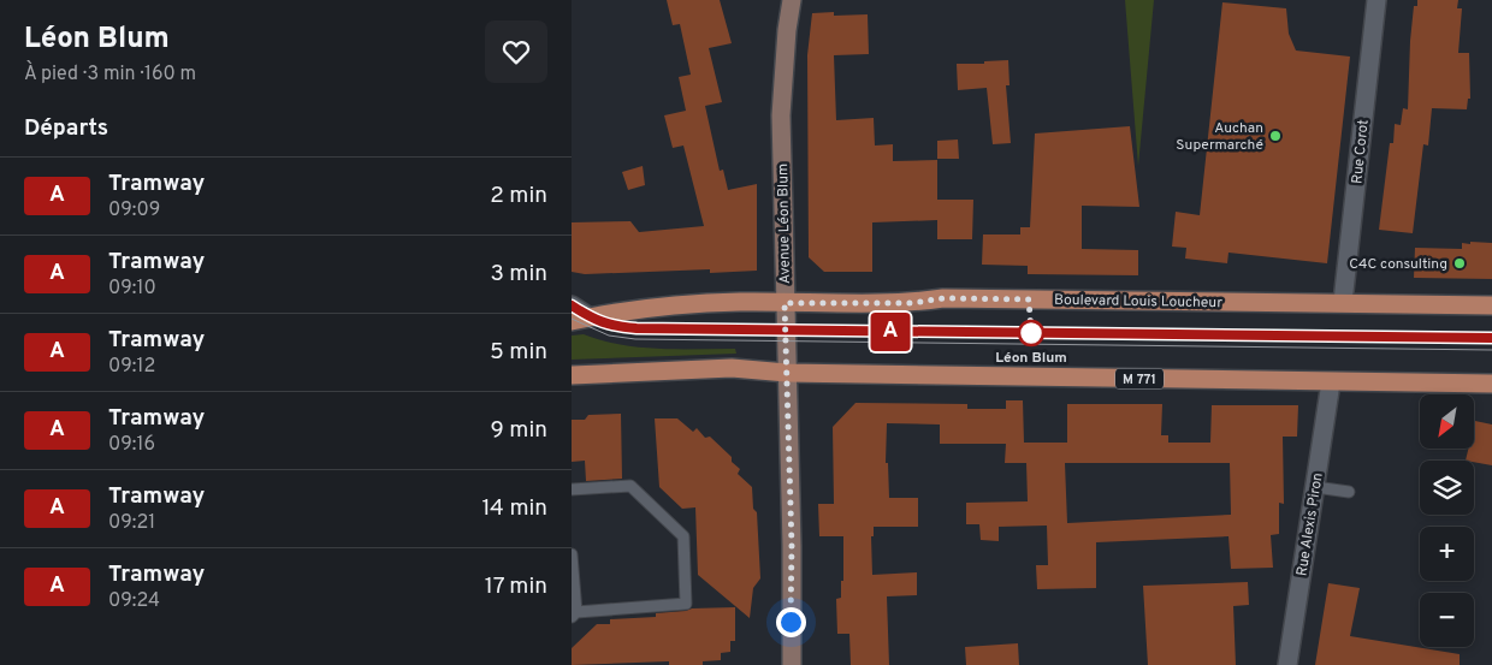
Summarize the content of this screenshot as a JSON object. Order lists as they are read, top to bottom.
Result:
{
  "streets": {
    "main road": ["Avenue Léon Blum", "Boulevard Louis Loucheur", "M 771"],
    "street": ["Rue Corot", "Rue Alexis Piron"]
  },
  "crossings": [
    ["Rue Corot", "Boulevard Louis Loucheur"],
    ["Avenue Léon Blum", "Boulevard Louis Loucheur"],
    ["Avenue Léon Blum", "M 771"],
    ["M 771", "Rue Alexis Piron"]
  ],
  "places": ["Auchan Supermarché", "C4C consulting", "Léon Blum"],
  "lines": ["tram line A"],
  "north": "bottom left",
  "page": {
    "heading": [
      ["Léon Blum", "À pied · 3 min · 160 m"],
      "Départs"
    ],
    "on_map": "A",
    "list": [
      {
        "mark": "A",
        "name": "Tramway",
        "note": "09:09",
        "value": "2 min"
      },
      {
        "mark": "A",
        "name": "Tramway",
        "note": "09:10",
        "value": "3 min"
      },
      {
        "mark": "A",
        "name": "Tramway",
        "note": "09:12",
        "value": "5 min"
      },
      {
        "mark": "A",
        "name": "Tramway",
        "note": "09:16",
        "value": "9 min"
      },
      {
        "mark": "A",
        "name": "Tramway",
        "note": "09:21",
        "value": "14 min"
      },
      {
        "mark": "A",
        "name": "Tramway",
        "note": "09:24",
        "value": "17 min"
      }
    ],
    "map_buttons": ["+", "−"]
  }
}
